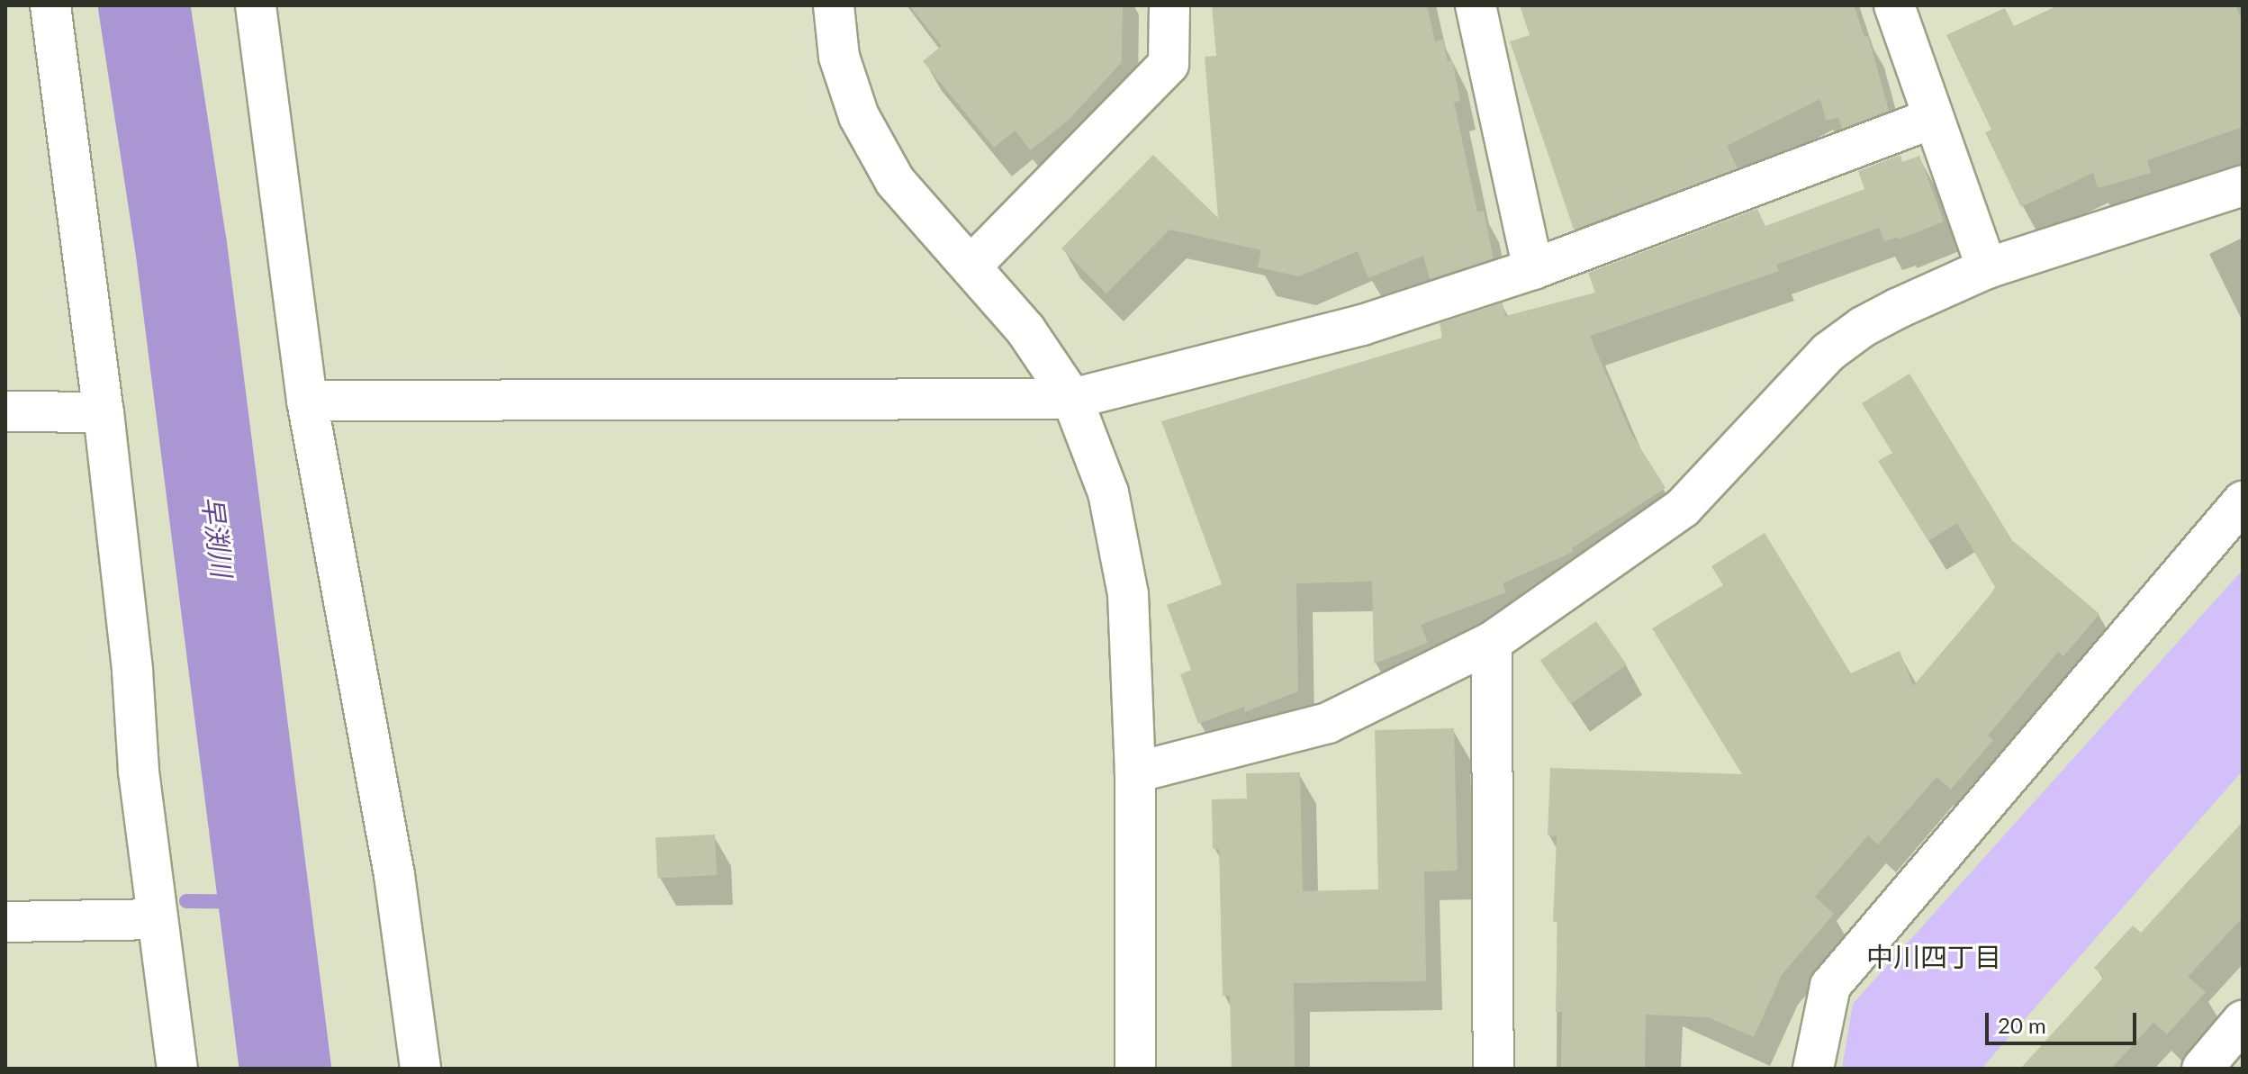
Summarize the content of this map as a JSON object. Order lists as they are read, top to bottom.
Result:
{
  "districts": ["中川四丁目"],
  "water": ["早渕川"],
  "scale_bar": "20 m"
}
